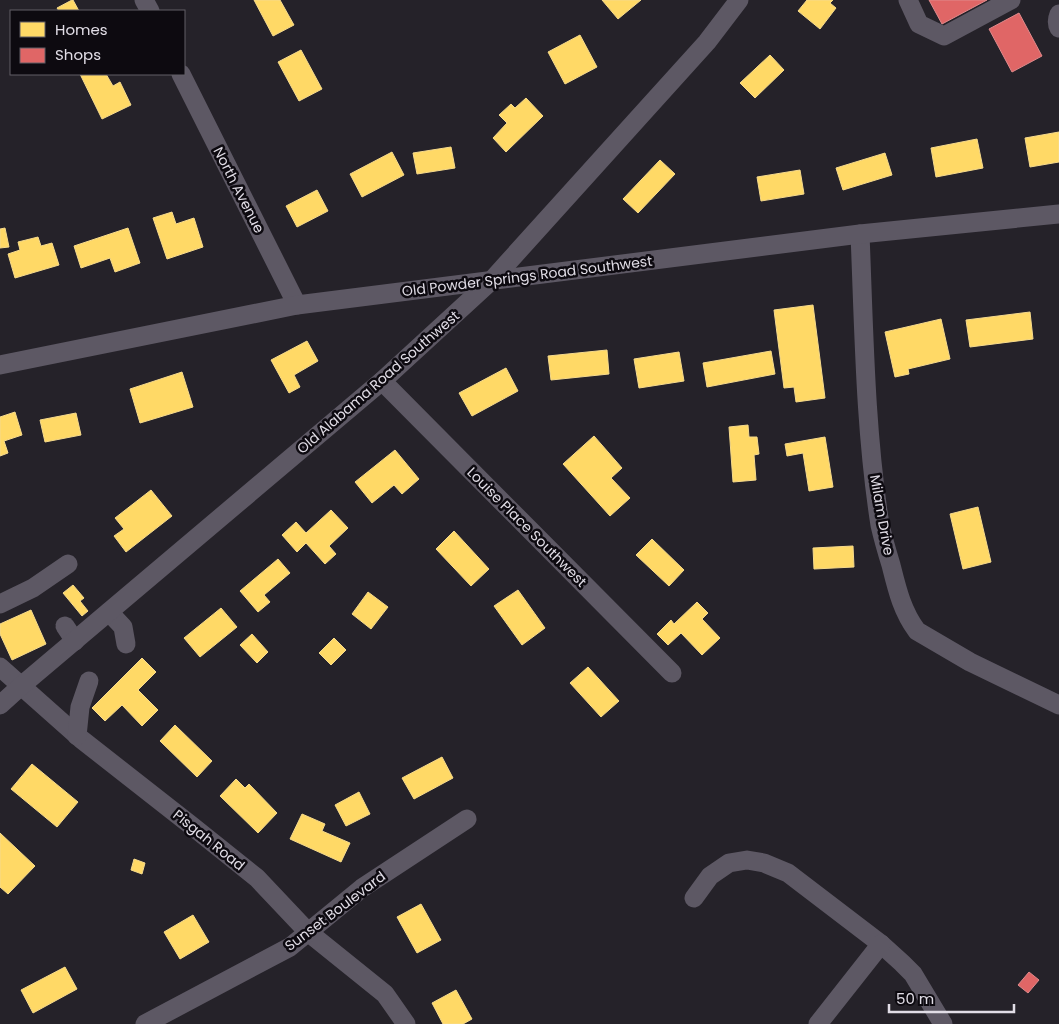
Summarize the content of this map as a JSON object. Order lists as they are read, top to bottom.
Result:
{
  "streets": {
    "street": [
      "North Avenue",
      "Old Powder Springs Road Southwest",
      "Old Alabama Road Southwest",
      "Milam Drive",
      "Louise Place Southwest",
      "Pisgah Road",
      "Sunset Boulevard"
    ]
  },
  "crossings": [
    ["North Avenue", "Old Powder Springs Road Southwest"],
    ["Old Powder Springs Road Southwest", "Old Alabama Road Southwest"],
    ["Old Powder Springs Road Southwest", "Milam Drive"],
    ["Old Alabama Road Southwest", "Louise Place Southwest"],
    ["Old Alabama Road Southwest", "Pisgah Road"],
    ["Pisgah Road", "Sunset Boulevard"]
  ],
  "legend": ["Homes", "Shops"],
  "scale_bar": "50 m"
}
